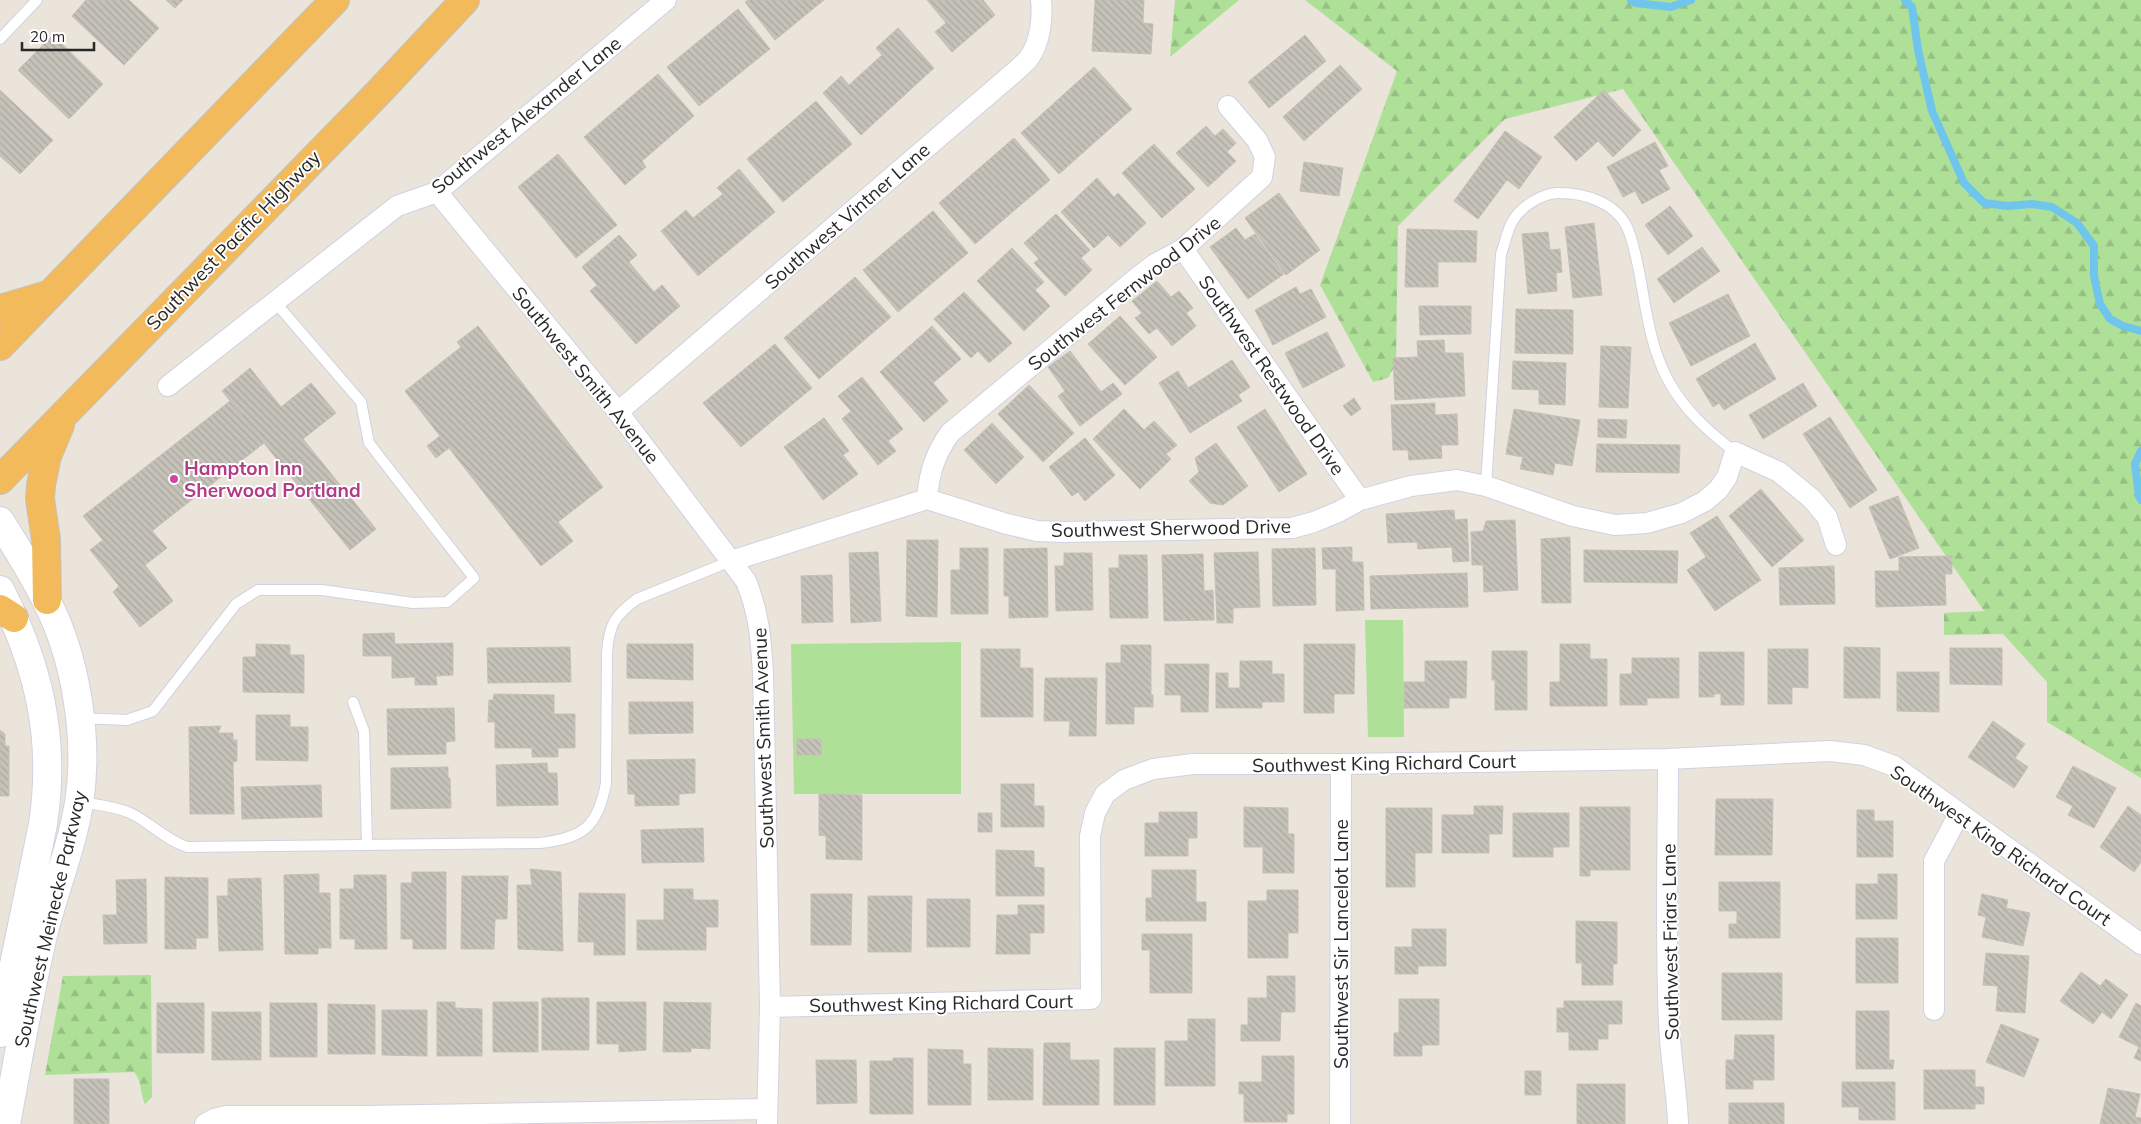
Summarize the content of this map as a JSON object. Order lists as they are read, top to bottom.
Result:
{
  "streets": {
    "highway": ["Southwest Pacific Highway"],
    "main road": ["Southwest Meinecke Parkway"],
    "street": [
      "Southwest Alexander Lane",
      "Southwest Vintner Lane",
      "Southwest Fernwood Drive",
      "Southwest Smith Avenue",
      "Southwest Restwood Drive",
      "Southwest Sherwood Drive",
      "Southwest King Richard Court",
      "Southwest Friars Lane",
      "Southwest Sir Lancelot Lane"
    ]
  },
  "crossings": [
    ["Southwest Alexander Lane", "Southwest Smith Avenue"],
    ["Southwest Vintner Lane", "Southwest Smith Avenue"],
    ["Southwest Fernwood Drive", "Southwest Restwood Drive"],
    ["Southwest Fernwood Drive", "Southwest Sherwood Drive"],
    ["Southwest Smith Avenue", "Southwest King Richard Court"],
    ["Southwest Restwood Drive", "Southwest Sherwood Drive"],
    ["Southwest King Richard Court", "Southwest Friars Lane"],
    ["Southwest King Richard Court", "Southwest Sir Lancelot Lane"]
  ],
  "places": ["Hampton Inn Sherwood Portland"],
  "scale_bar": "20 m"
}
